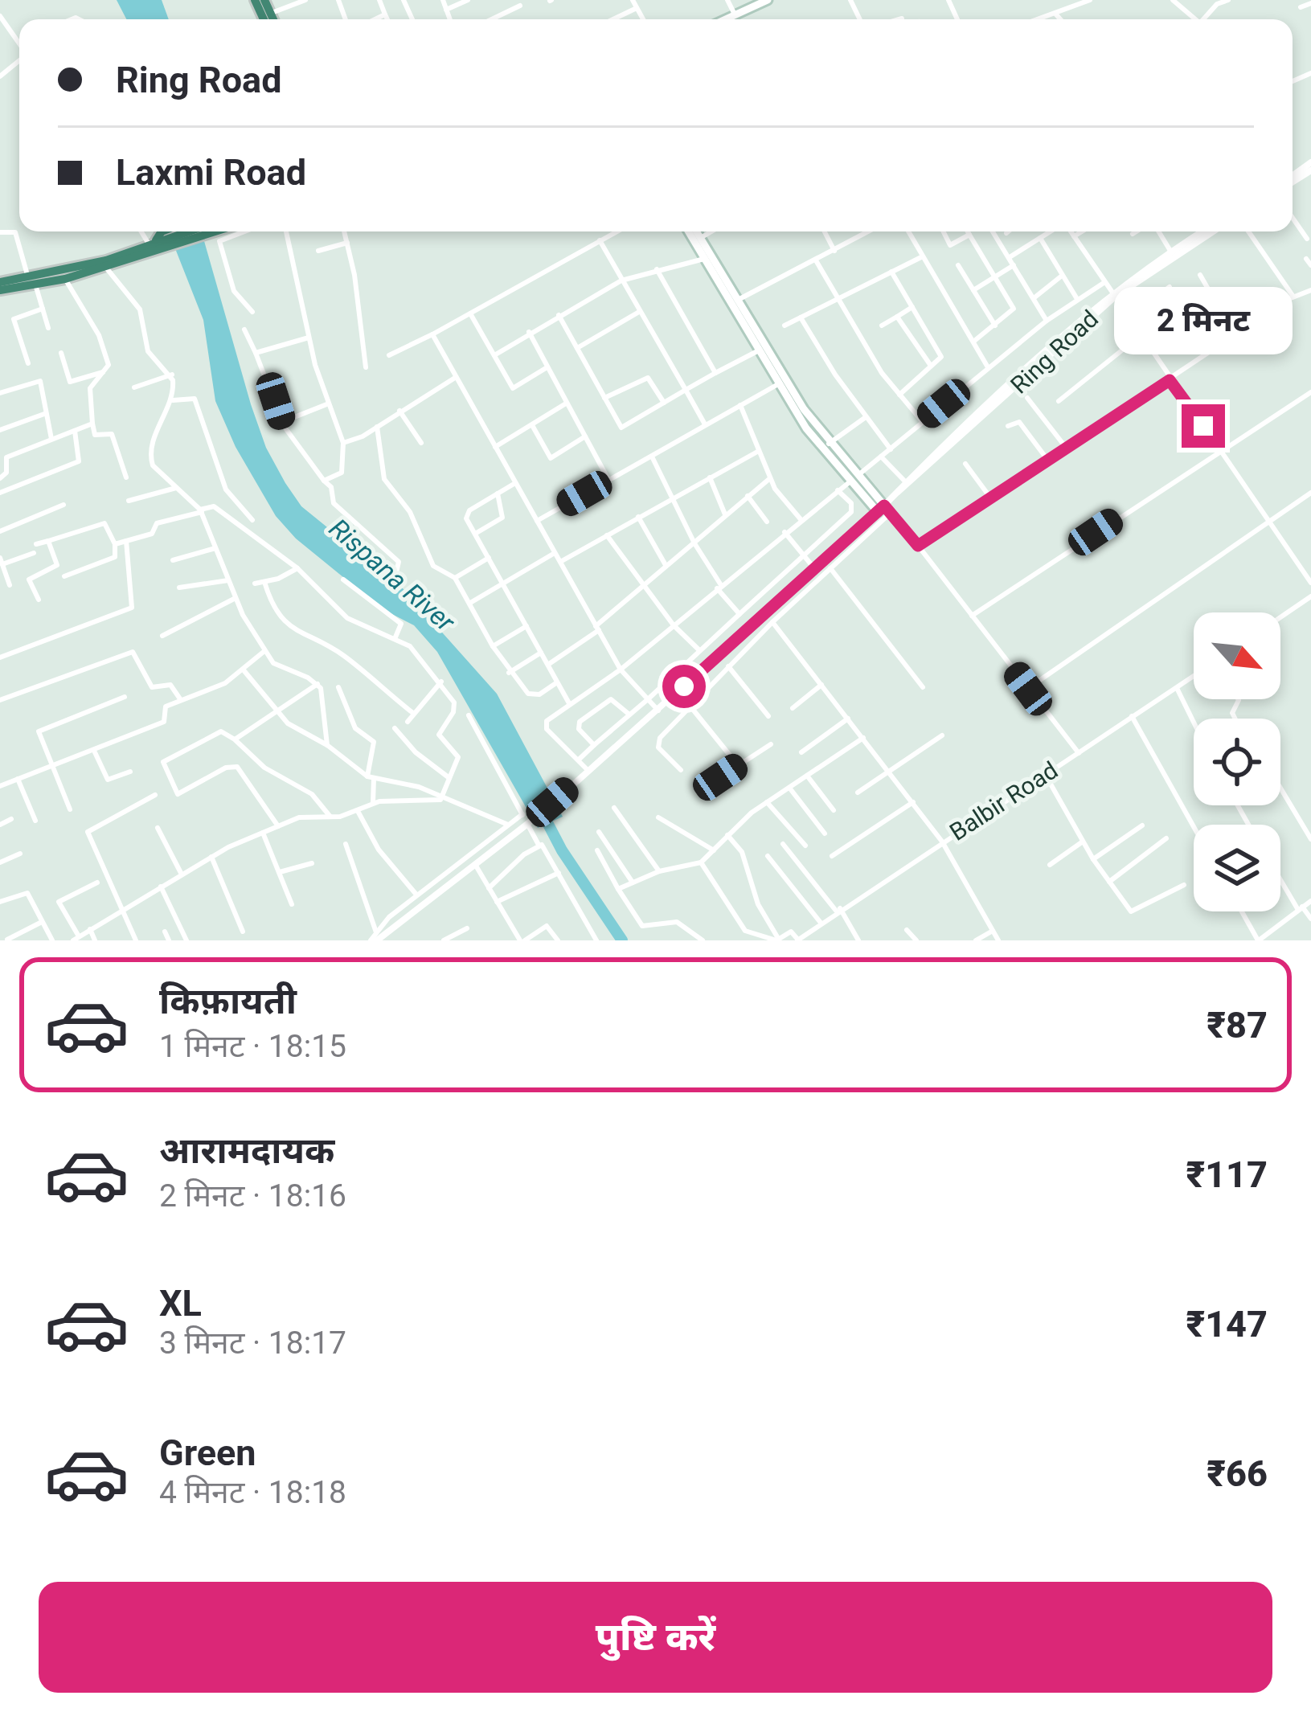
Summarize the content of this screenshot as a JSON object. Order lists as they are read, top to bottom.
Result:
{
  "streets": {
    "street": ["Ring Road", "Balbir Road"]
  },
  "water": ["Rispana River"],
  "north": "bottom right",
  "page": {
    "banner": ["Ring Road", "Laxmi Road"],
    "bubble": "2 मिनट",
    "list": [
      {
        "name": "किफ़ायती",
        "note": "1 मिनट · 18:15",
        "value": "₹87"
      },
      {
        "name": "आरामदायक",
        "note": "2 मिनट · 18:16",
        "value": "₹117"
      },
      {
        "name": "XL",
        "note": "3 मिनट · 18:17",
        "value": "₹147"
      },
      {
        "name": "Green",
        "note": "4 मिनट · 18:18",
        "value": "₹66"
      }
    ],
    "buttons": "पुष्टि करें"
  }
}
